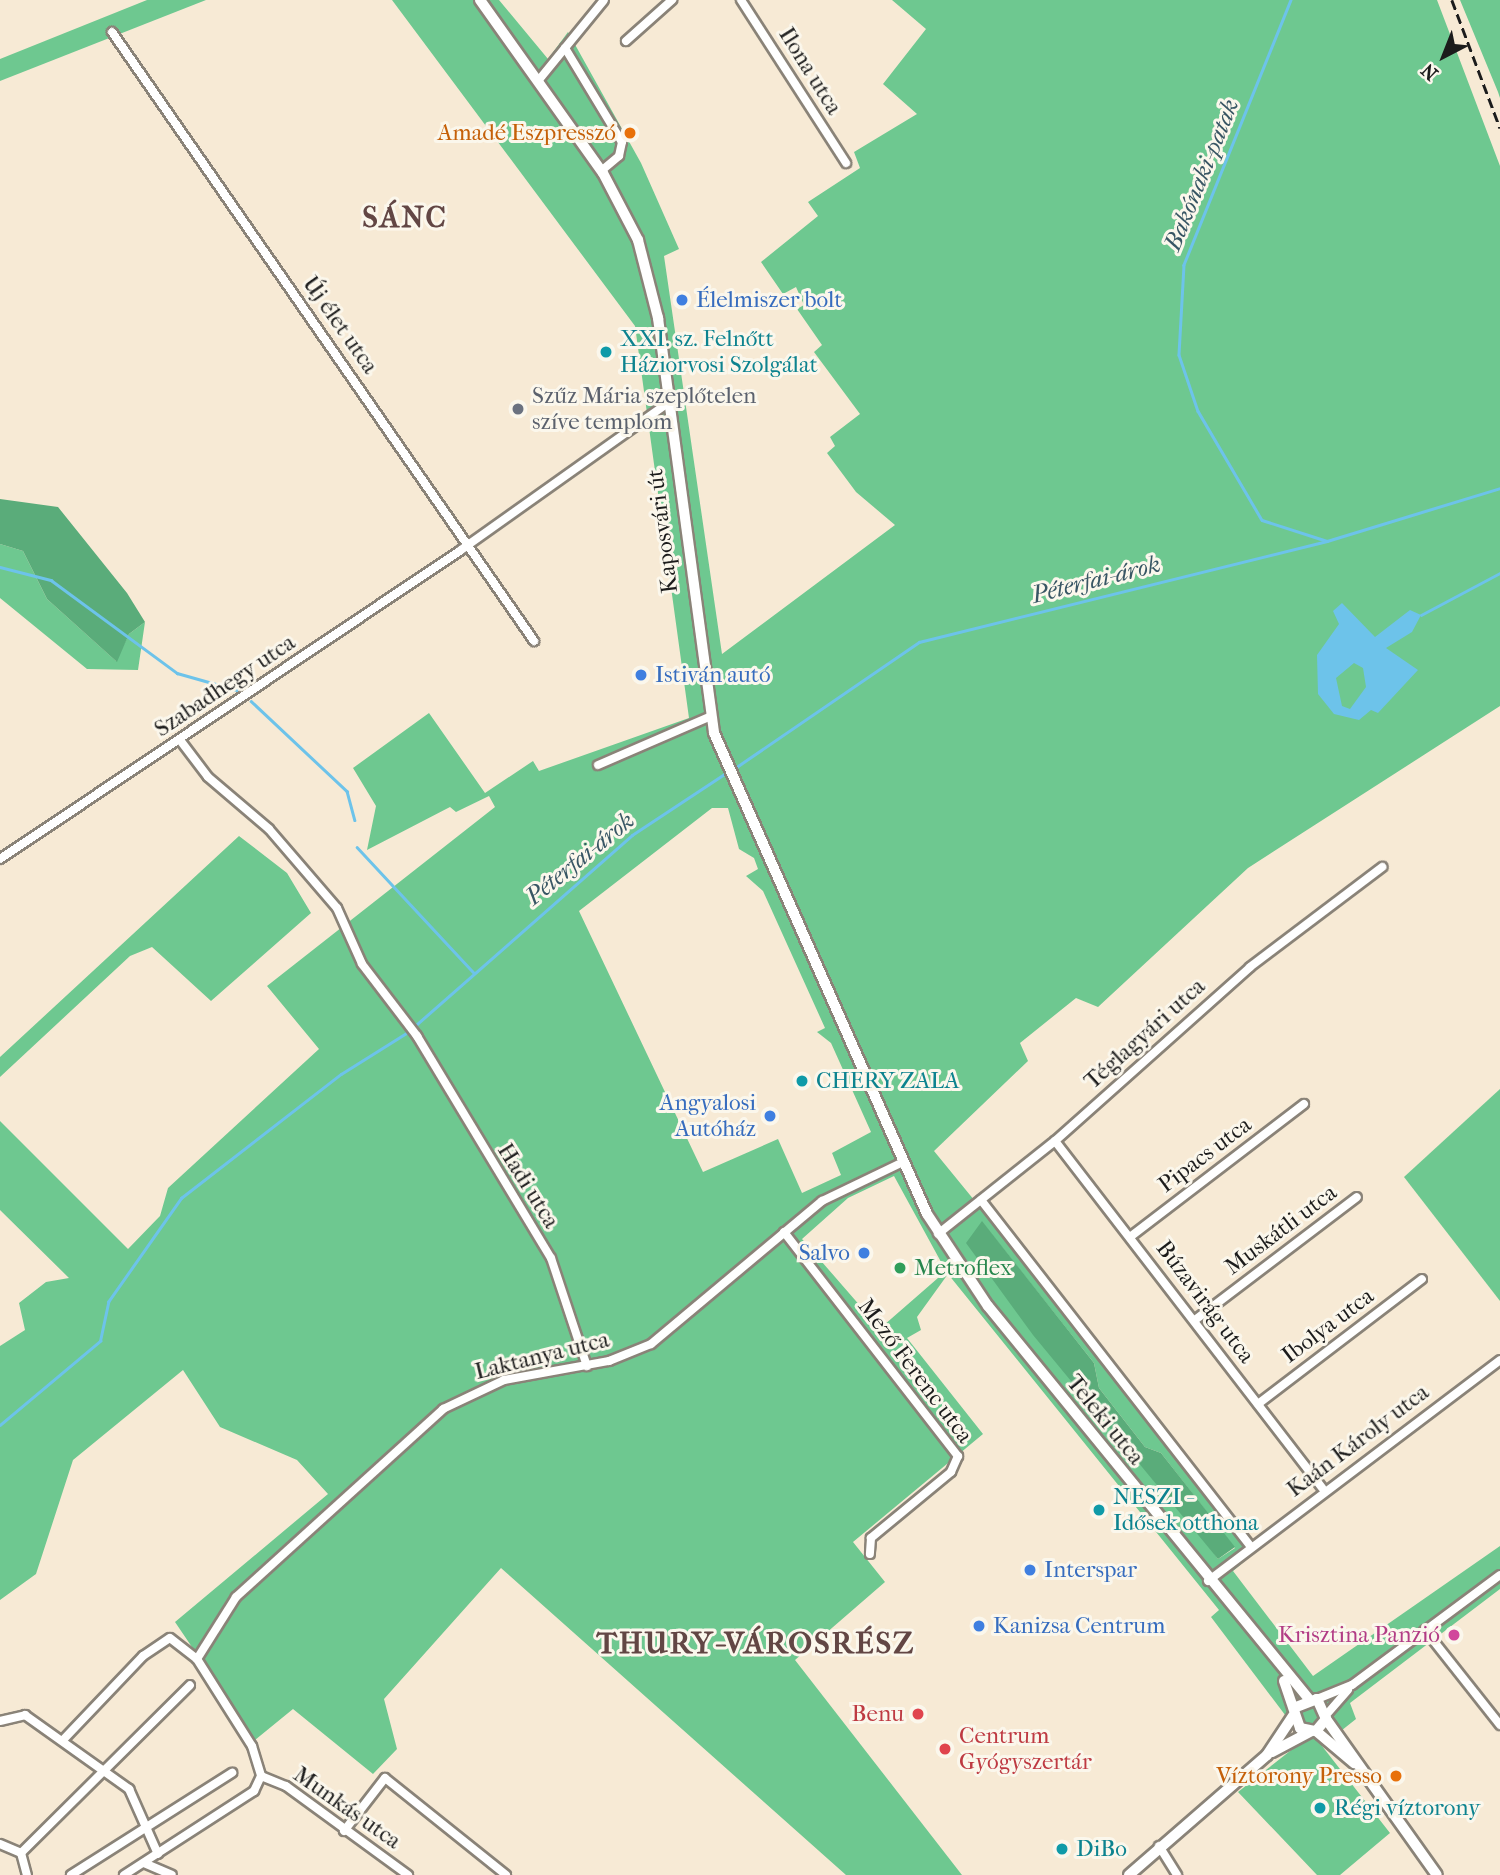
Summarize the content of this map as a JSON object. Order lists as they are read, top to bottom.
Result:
{
  "streets": {
    "main road": ["Kaposvári út", "Teleki utca"],
    "street": [
      "Ilona utca",
      "Új élet utca",
      "Szabadhegy utca",
      "Téglagyári utca",
      "Pipacs utca",
      "Hadi utca",
      "Muskátli utca",
      "Búzavirág utca",
      "Ibolya utca",
      "Laktanya utca",
      "Mező Ferenc utca",
      "Kaán Károly utca",
      "Munkás utca"
    ]
  },
  "crossings": [
    ["Új élet utca", "Szabadhegy utca"],
    ["Kaposvári út", "Szabadhegy utca"],
    ["Kaposvári út", "Téglagyári utca"],
    ["Kaposvári út", "Laktanya utca"],
    ["Kaposvári út", "Teleki utca"],
    ["Szabadhegy utca", "Hadi utca"],
    ["Téglagyári utca", "Búzavirág utca"],
    ["Téglagyári utca", "Teleki utca"],
    ["Pipacs utca", "Búzavirág utca"],
    ["Hadi utca", "Laktanya utca"],
    ["Muskátli utca", "Búzavirág utca"],
    ["Búzavirág utca", "Ibolya utca"],
    ["Búzavirág utca", "Kaán Károly utca"],
    ["Laktanya utca", "Mező Ferenc utca"],
    ["Teleki utca", "Kaán Károly utca"]
  ],
  "districts": ["SÁNC", "THURY-VÁROSRÉSZ"],
  "water": ["Bakónaki-patak", "Péterfai-árok"],
  "places": [
    "Amadé Eszpresszó",
    "Élelmiszer bolt",
    "XXI. sz. Felnőtt Háziorvosi Szolgálat",
    "Szűz Mária szeplőtelen szíve templom",
    "Istiván autó",
    "CHERY ZALA",
    "Angyalosi Autóház",
    "Salvo",
    "Metroflex",
    "NESZI - Idősek otthona",
    "Interspar",
    "Kanizsa Centrum",
    "Krisztina Panzió",
    "Benu",
    "Centrum Gyógyszertár",
    "Víztorony Presso",
    "Régi víztorony",
    "DiBo"
  ],
  "north": "bottom left"
}
